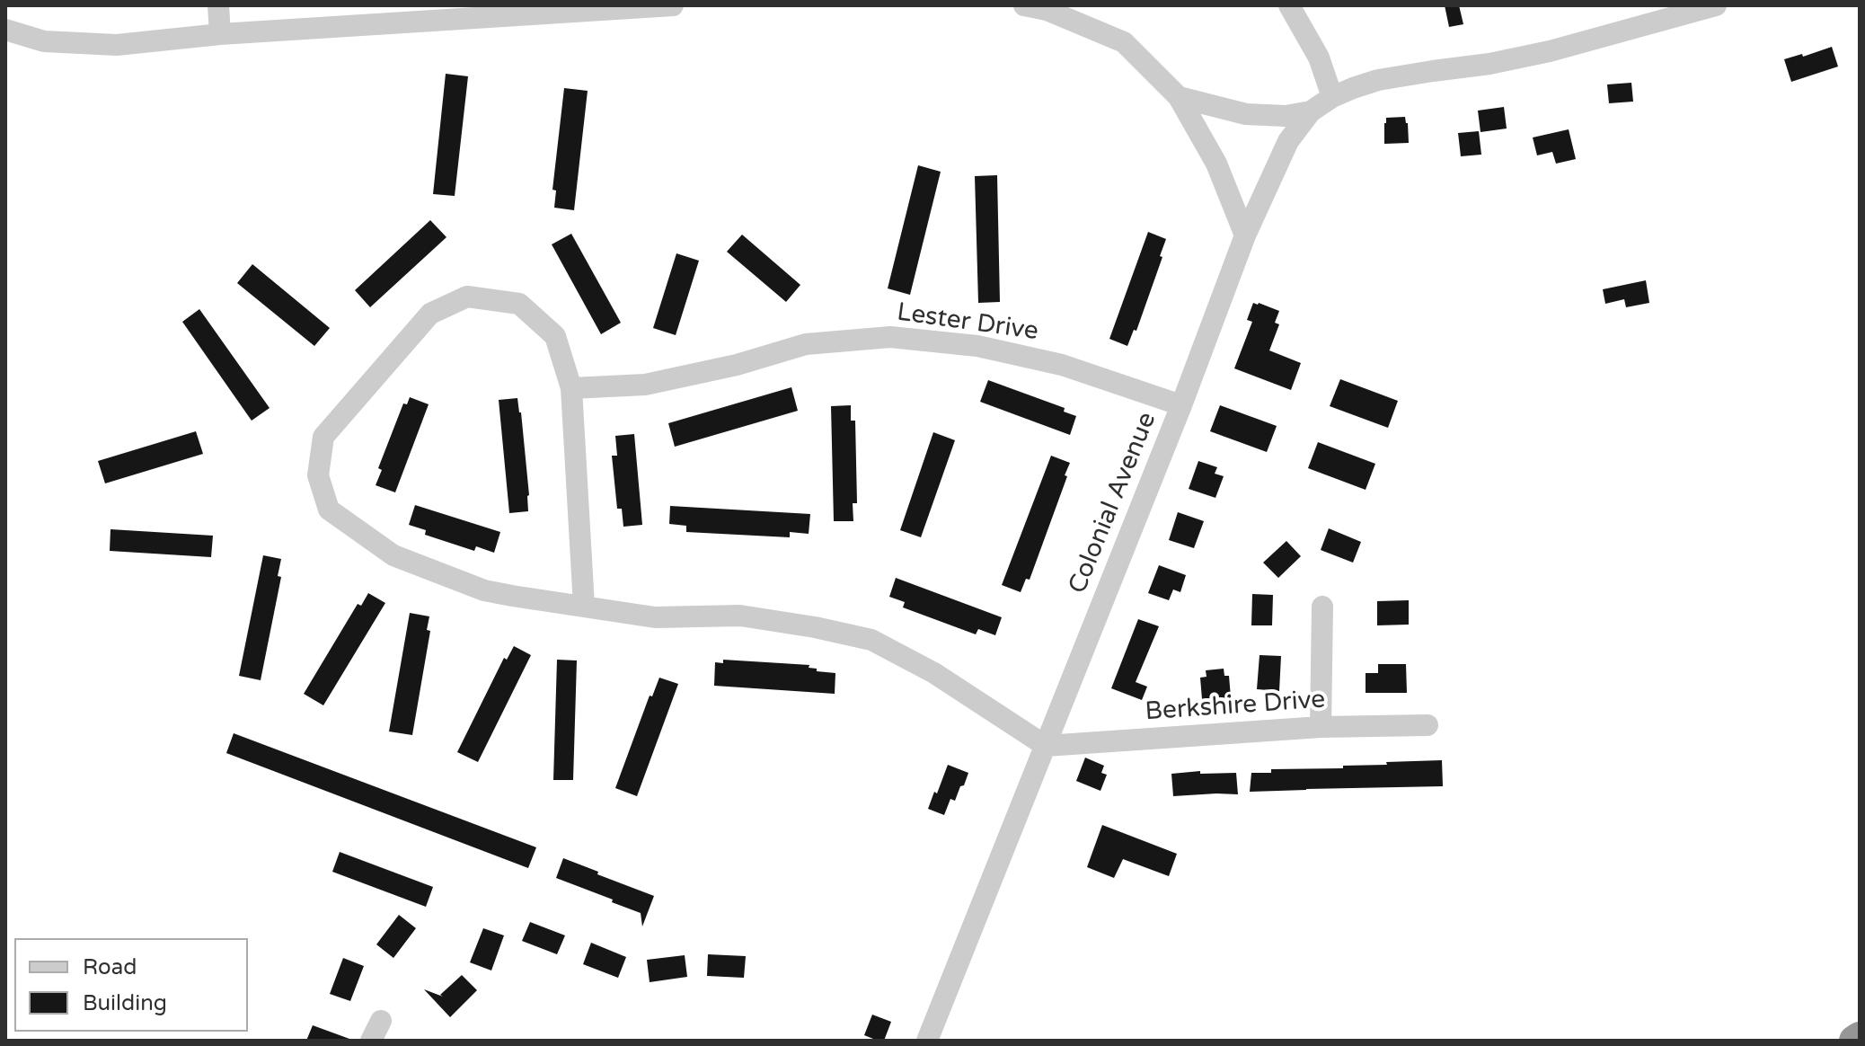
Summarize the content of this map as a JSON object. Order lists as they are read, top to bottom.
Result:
{
  "streets": {
    "street": ["Lester Drive", "Colonial Avenue", "Berkshire Drive"]
  },
  "crossings": [
    ["Lester Drive", "Colonial Avenue"],
    ["Colonial Avenue", "Berkshire Drive"]
  ],
  "legend": ["Road", "Building"]
}
